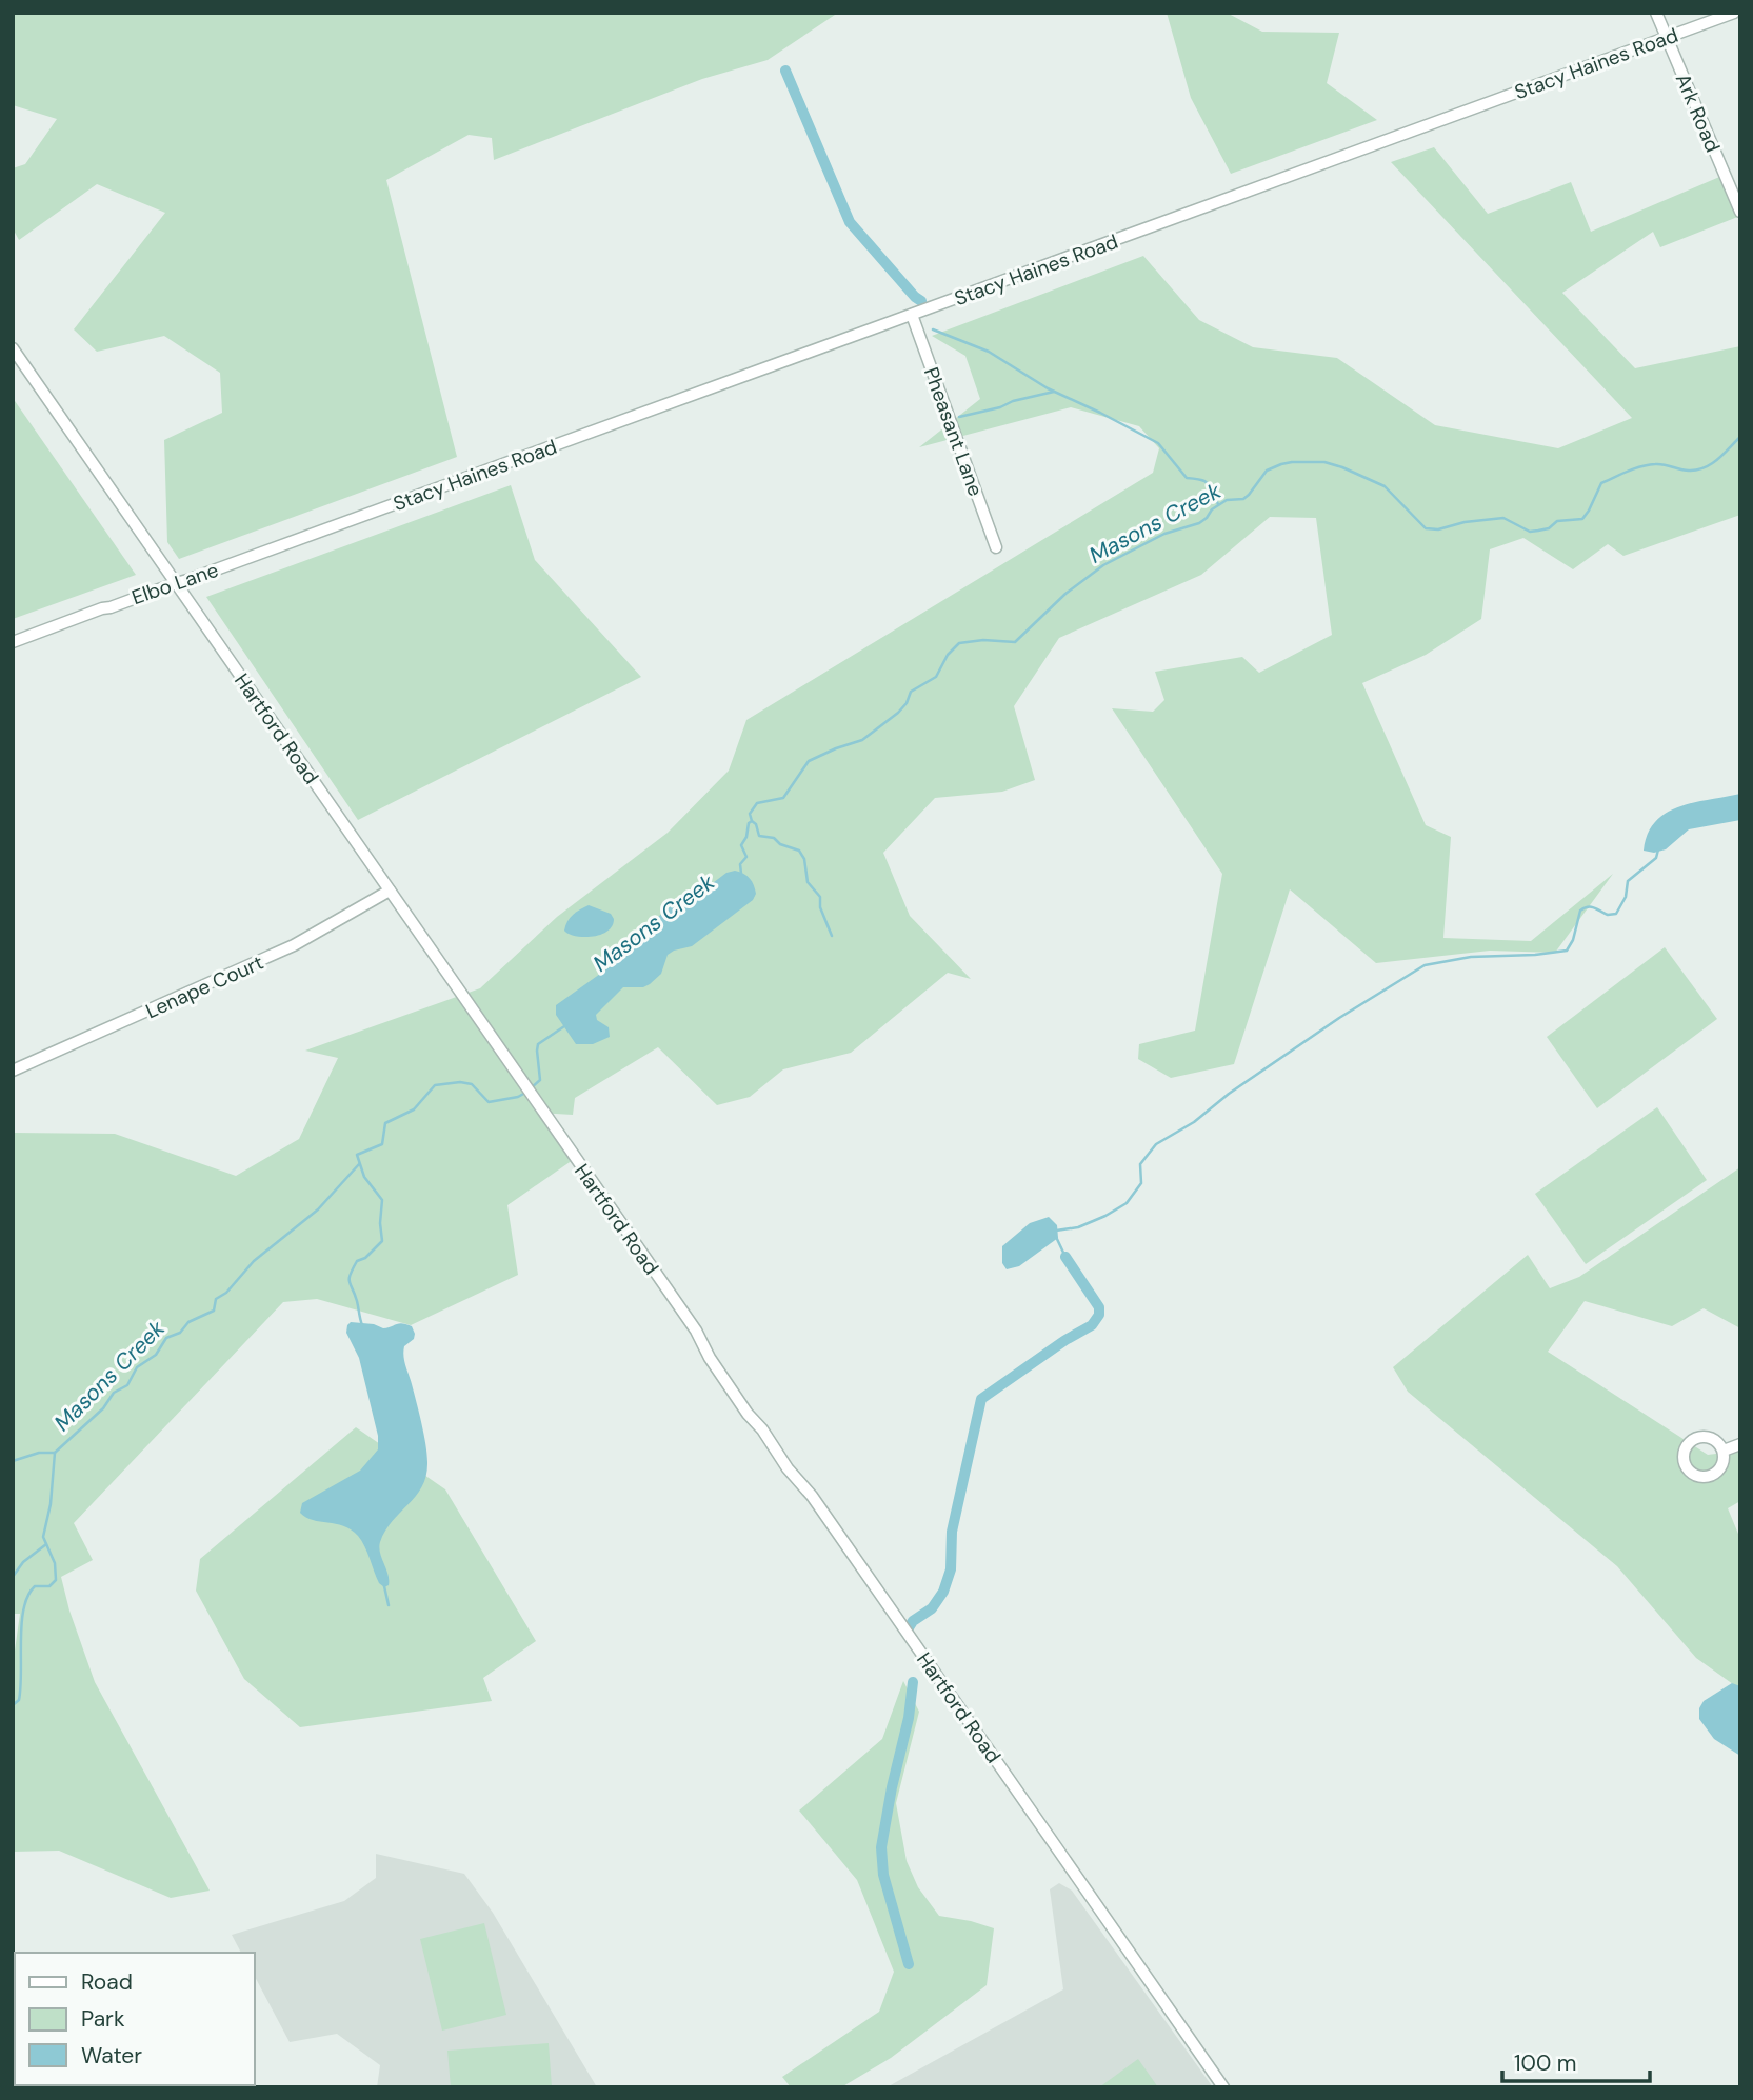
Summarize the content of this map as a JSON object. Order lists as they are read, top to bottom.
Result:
{
  "streets": {
    "street": [
      "Stacy Haines Road",
      "Ark Road",
      "Pheasant Lane",
      "Elbo Lane",
      "Hartford Road",
      "Lenape Court"
    ]
  },
  "crossings": [
    ["Stacy Haines Road", "Ark Road"],
    ["Stacy Haines Road", "Pheasant Lane"],
    ["Stacy Haines Road", "Elbo Lane"],
    ["Elbo Lane", "Hartford Road"],
    ["Hartford Road", "Lenape Court"]
  ],
  "water": ["Masons Creek"],
  "legend": ["Road", "Park", "Water"],
  "scale_bar": "100 m"
}
